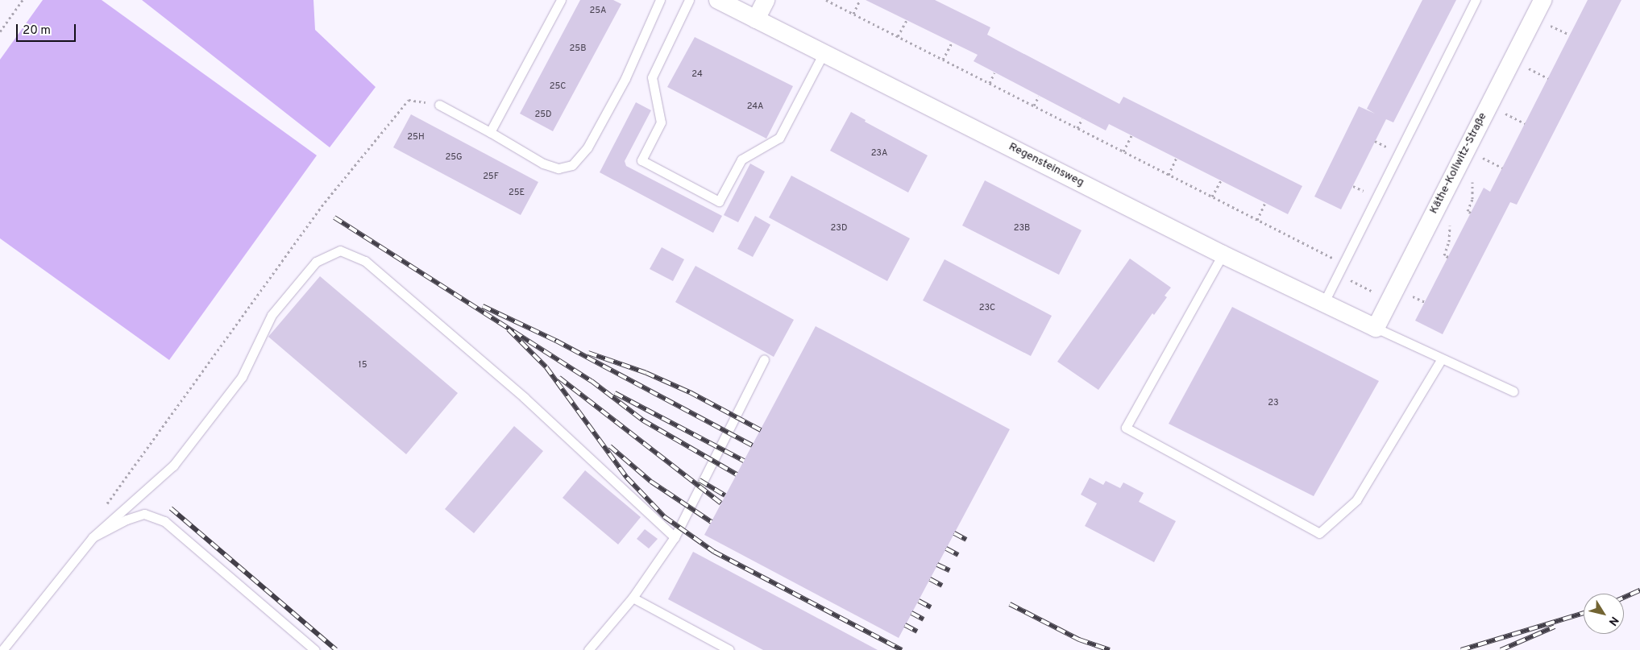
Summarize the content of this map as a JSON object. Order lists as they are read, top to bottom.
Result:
{
  "streets": {
    "street": ["Käthe-Kollwitz-Straße", "Regensteinsweg"]
  },
  "crossings": [
    ["Käthe-Kollwitz-Straße", "Regensteinsweg"]
  ],
  "house_numbers": [
    "25A",
    "25B",
    "24",
    "25C",
    "24A",
    "25D",
    "25H",
    "23A",
    "25G",
    "25F",
    "25E",
    "23D",
    "23B",
    "23C",
    "15",
    "23"
  ],
  "scale_bar": "20 m",
  "north": "bottom right"
}
